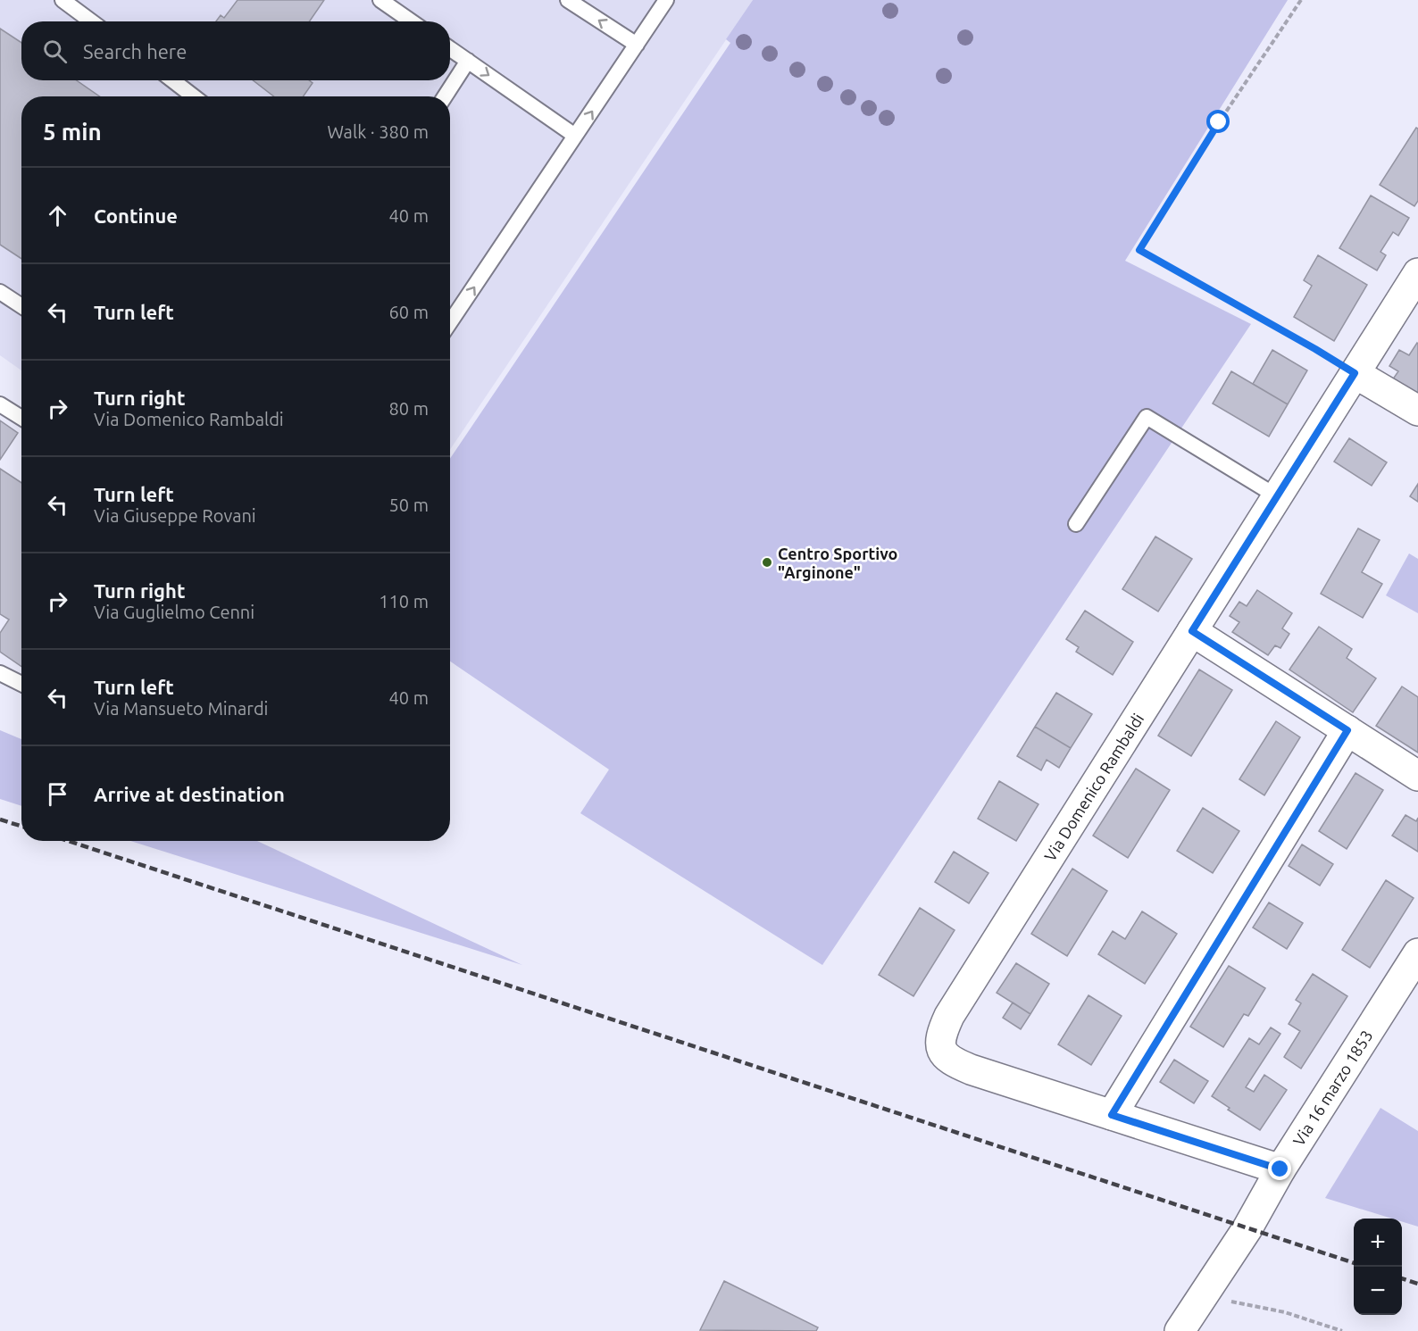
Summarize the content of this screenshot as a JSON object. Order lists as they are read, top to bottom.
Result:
{
  "streets": {
    "street": ["Via Domenico Rambaldi", "Via 16 marzo 1853"]
  },
  "places": ["Centro Sportivo \"Arginone\""],
  "page": {
    "search": "Search here",
    "heading": ["5 min", "Walk · 380 m"],
    "list": [
      ["Continue", "40 m"],
      ["Turn left", "60 m"],
      ["Turn right", "Via Domenico Rambaldi", "80 m"],
      ["Turn left", "Via Giuseppe Rovani", "50 m"],
      ["Turn right", "Via Guglielmo Cenni", "110 m"],
      ["Turn left", "Via Mansueto Minardi", "40 m"],
      "Arrive at destination"
    ],
    "map_buttons": ["+", "−"]
  }
}
